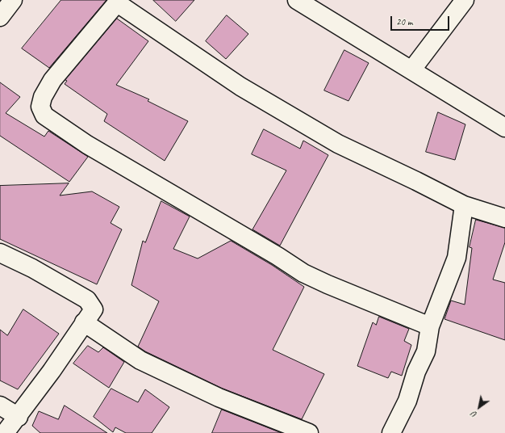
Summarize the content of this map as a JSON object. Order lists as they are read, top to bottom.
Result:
{
  "scale_bar": "20 m",
  "north": "bottom left"
}
